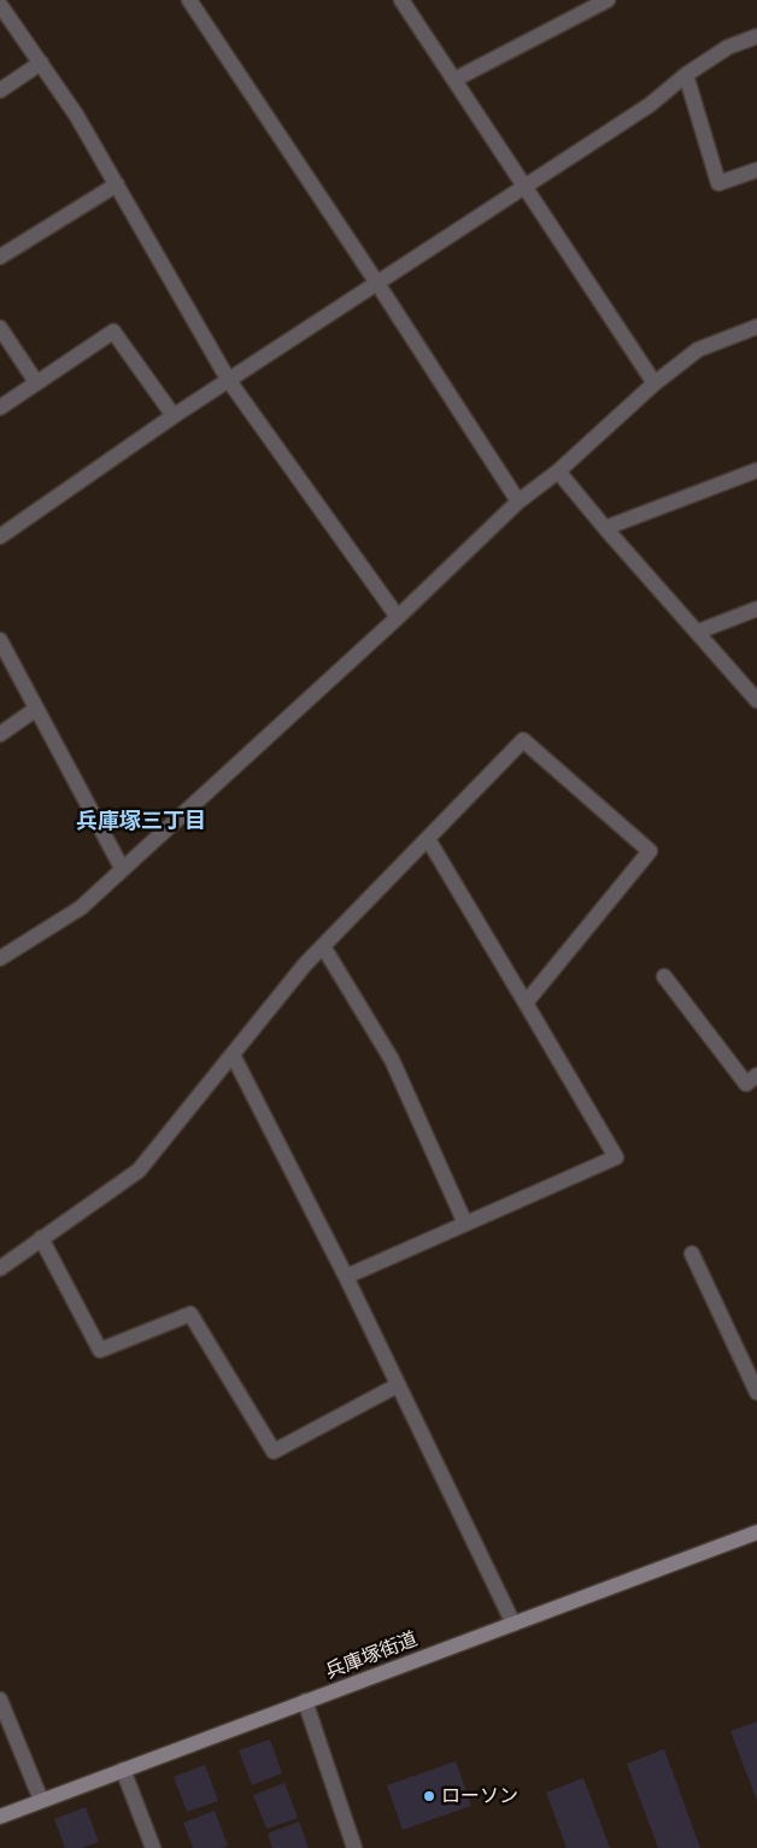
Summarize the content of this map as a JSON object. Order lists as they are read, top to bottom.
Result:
{
  "streets": {
    "street": ["兵庫塚街道"]
  },
  "districts": ["兵庫塚三丁目"],
  "places": ["ローソン"]
}
